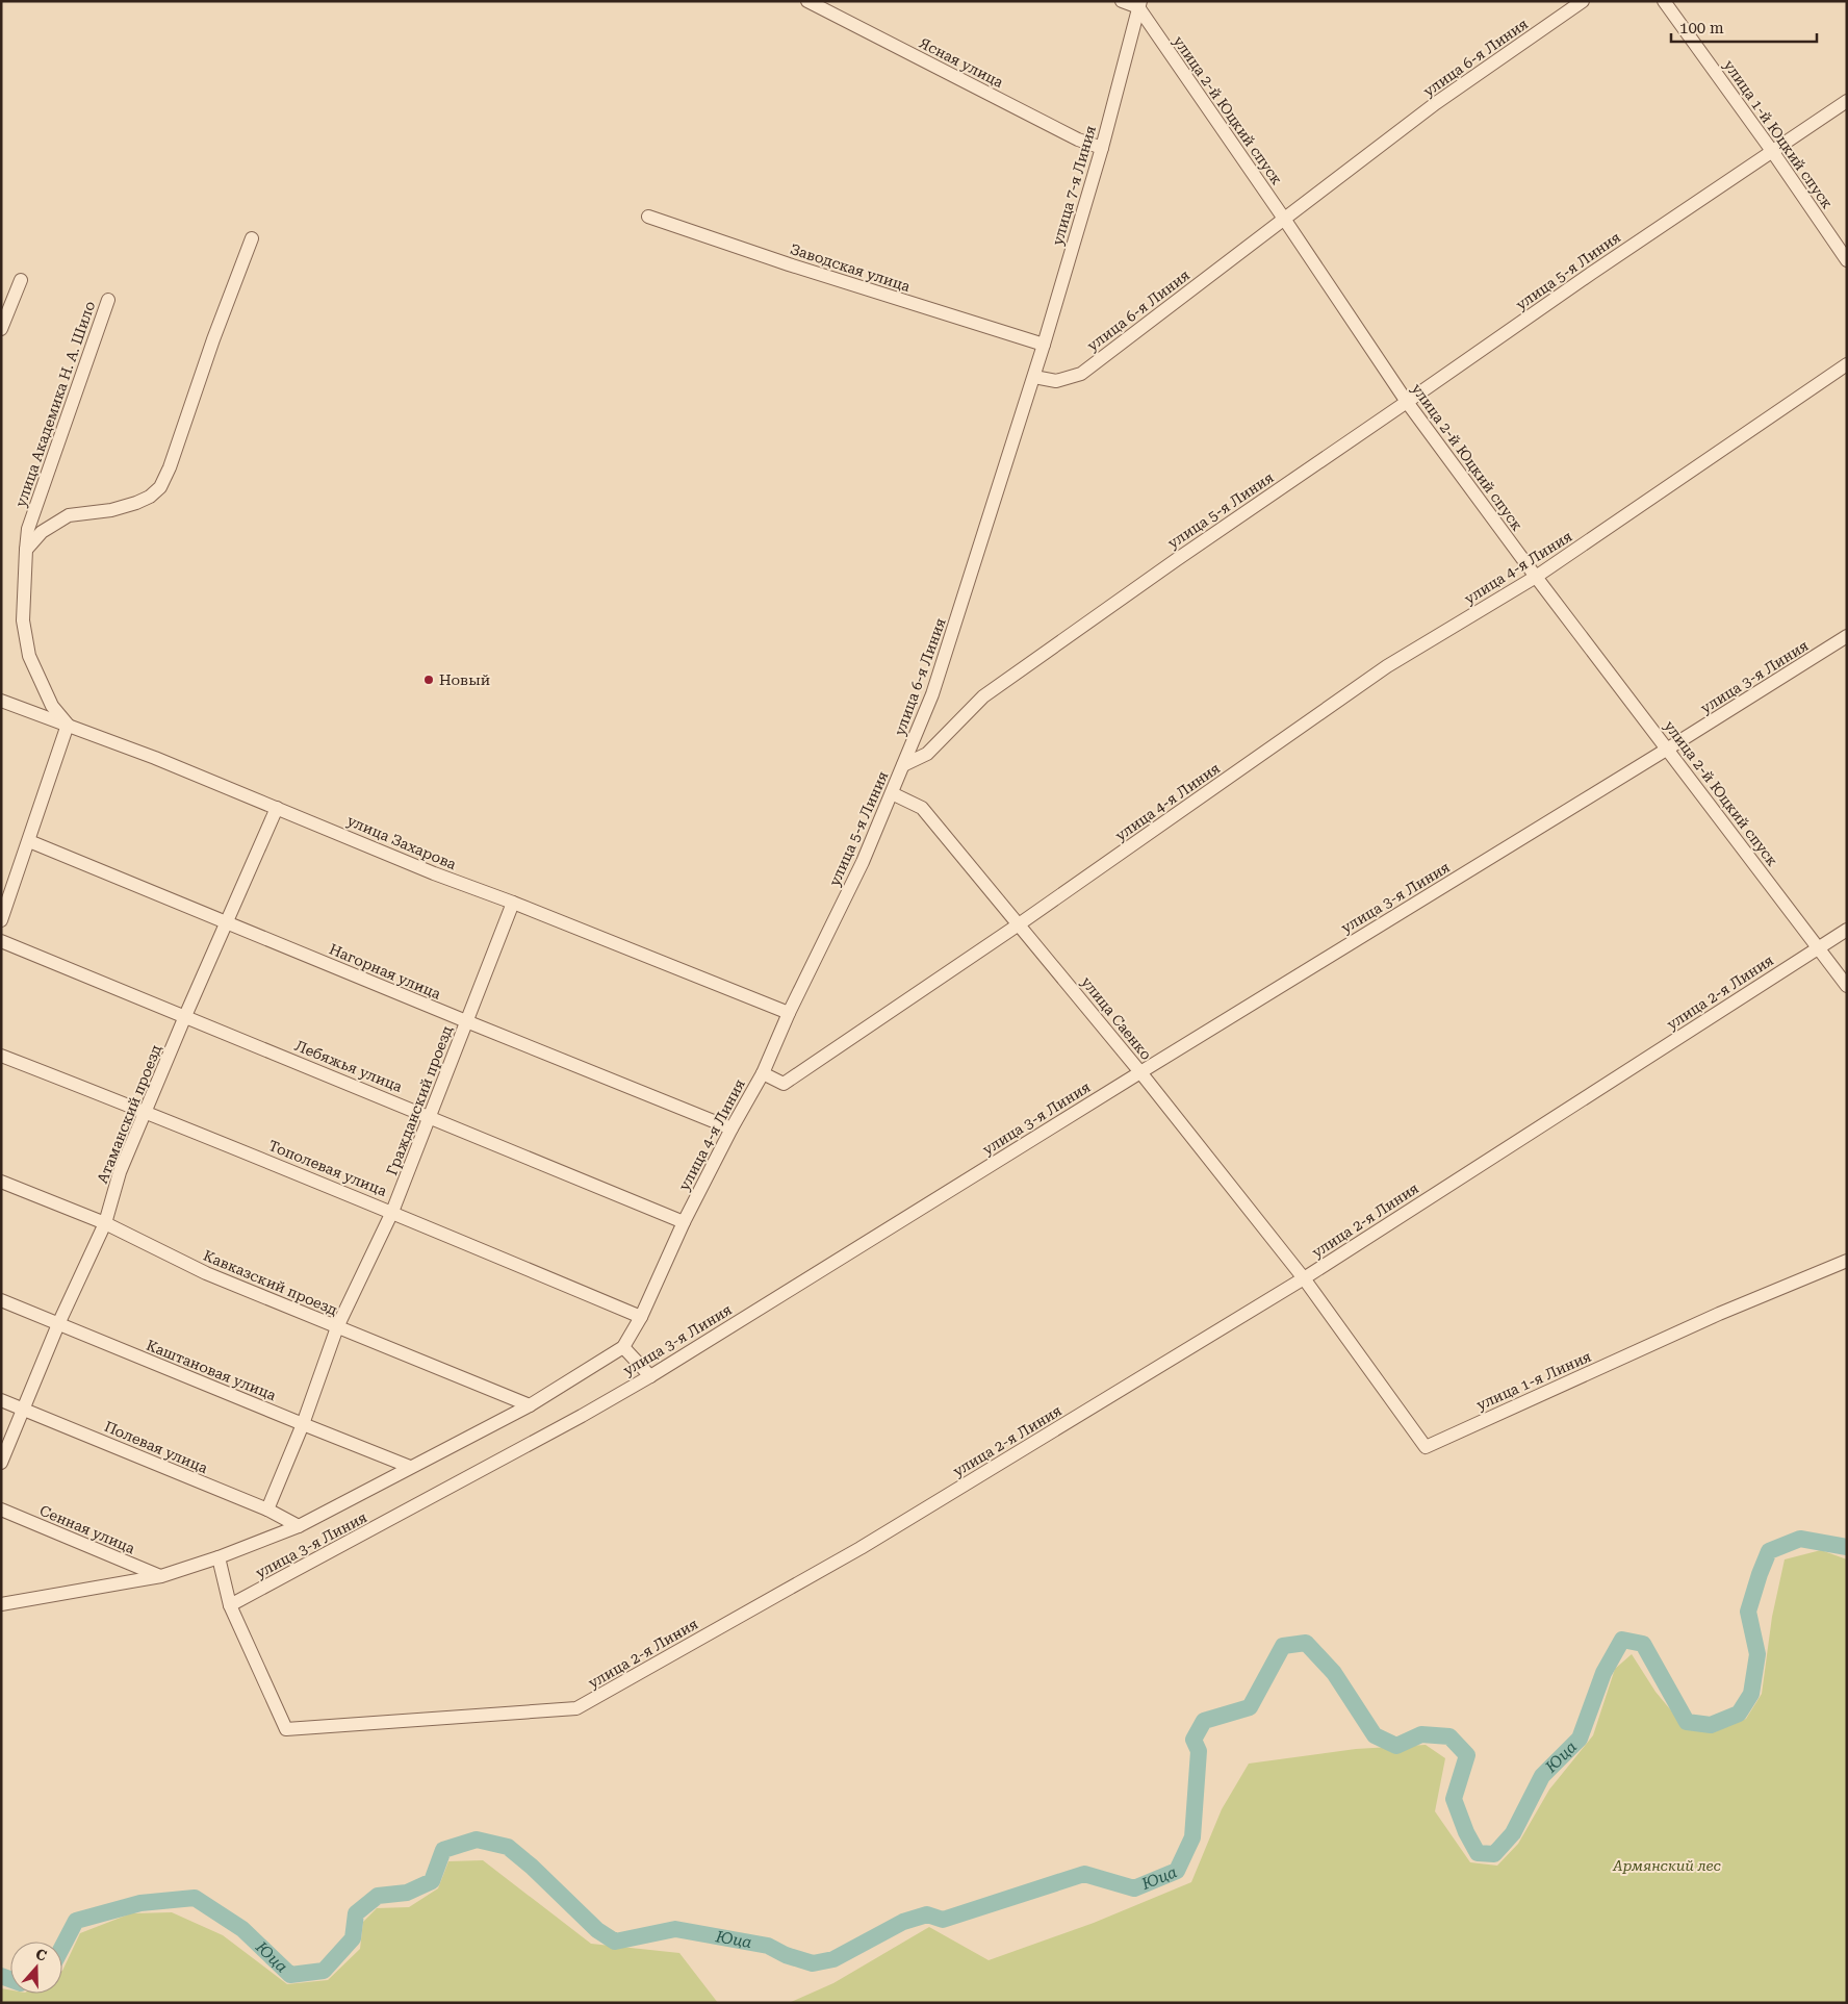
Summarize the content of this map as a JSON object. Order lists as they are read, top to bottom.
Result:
{
  "streets": {
    "street": [
      "улица 6-я Линия",
      "Ясная улица",
      "улица 2-й Юцкий спуск",
      "улица 1-й Юцкий спуск",
      "улица 7-я Линия",
      "Заводская улица",
      "улица 5-я Линия",
      "улица Академика Н. А. Шило",
      "улица 4-я Линия",
      "улица 3-я Линия",
      "улица Захарова",
      "Нагорная улица",
      "улица 2-я Линия",
      "улица Саенко",
      "Лебяжья улица",
      "Гражданский проезд",
      "Атаманский проезд",
      "Тополевая улица",
      "Кавказский проезд",
      "Каштановая улица",
      "улица 1-я Линия",
      "Полевая улица",
      "Сенная улица"
    ]
  },
  "crossings": [
    ["улица 6-я Линия", "улица 2-й Юцкий спуск"],
    ["улица 6-я Линия", "улица 7-я Линия"],
    ["улица 6-я Линия", "улица 5-я Линия"],
    ["Ясная улица", "улица 7-я Линия"],
    ["улица 2-й Юцкий спуск", "улица 7-я Линия"],
    ["улица 2-й Юцкий спуск", "улица 5-я Линия"],
    ["улица 2-й Юцкий спуск", "улица 4-я Линия"],
    ["улица 2-й Юцкий спуск", "улица 3-я Линия"],
    ["улица 2-й Юцкий спуск", "улица 2-я Линия"],
    ["улица 1-й Юцкий спуск", "улица 5-я Линия"],
    ["улица 7-я Линия", "Заводская улица"],
    ["улица 5-я Линия", "улица 4-я Линия"],
    ["улица 5-я Линия", "улица Захарова"],
    ["улица 5-я Линия", "улица Саенко"],
    ["улица Академика Н. А. Шило", "улица Захарова"],
    ["улица 4-я Линия", "улица 3-я Линия"],
    ["улица 4-я Линия", "Нагорная улица"],
    ["улица 4-я Линия", "улица Саенко"],
    ["улица 4-я Линия", "Лебяжья улица"],
    ["улица 4-я Линия", "Тополевая улица"],
    ["улица 3-я Линия", "улица 2-я Линия"],
    ["улица 3-я Линия", "улица Саенко"],
    ["улица 3-я Линия", "Кавказский проезд"],
    ["улица 3-я Линия", "Каштановая улица"],
    ["улица 3-я Линия", "Полевая улица"],
    ["улица 3-я Линия", "Сенная улица"],
    ["улица Захарова", "Гражданский проезд"],
    ["улица Захарова", "Атаманский проезд"],
    ["Нагорная улица", "Гражданский проезд"],
    ["Нагорная улица", "Атаманский проезд"],
    ["улица 2-я Линия", "улица Саенко"],
    ["улица 2-я Линия", "улица 1-я Линия"],
    ["улица Саенко", "улица 1-я Линия"],
    ["Лебяжья улица", "Гражданский проезд"],
    ["Лебяжья улица", "Атаманский проезд"],
    ["Гражданский проезд", "Тополевая улица"],
    ["Гражданский проезд", "Кавказский проезд"],
    ["Гражданский проезд", "Каштановая улица"],
    ["Гражданский проезд", "Полевая улица"],
    ["Атаманский проезд", "Тополевая улица"],
    ["Атаманский проезд", "Кавказский проезд"],
    ["Атаманский проезд", "Каштановая улица"],
    ["Атаманский проезд", "Полевая улица"]
  ],
  "water": ["Юца"],
  "parks": ["Армянский лес"],
  "places": ["Новый"],
  "scale_bar": "100 m",
  "north": "top"
}
